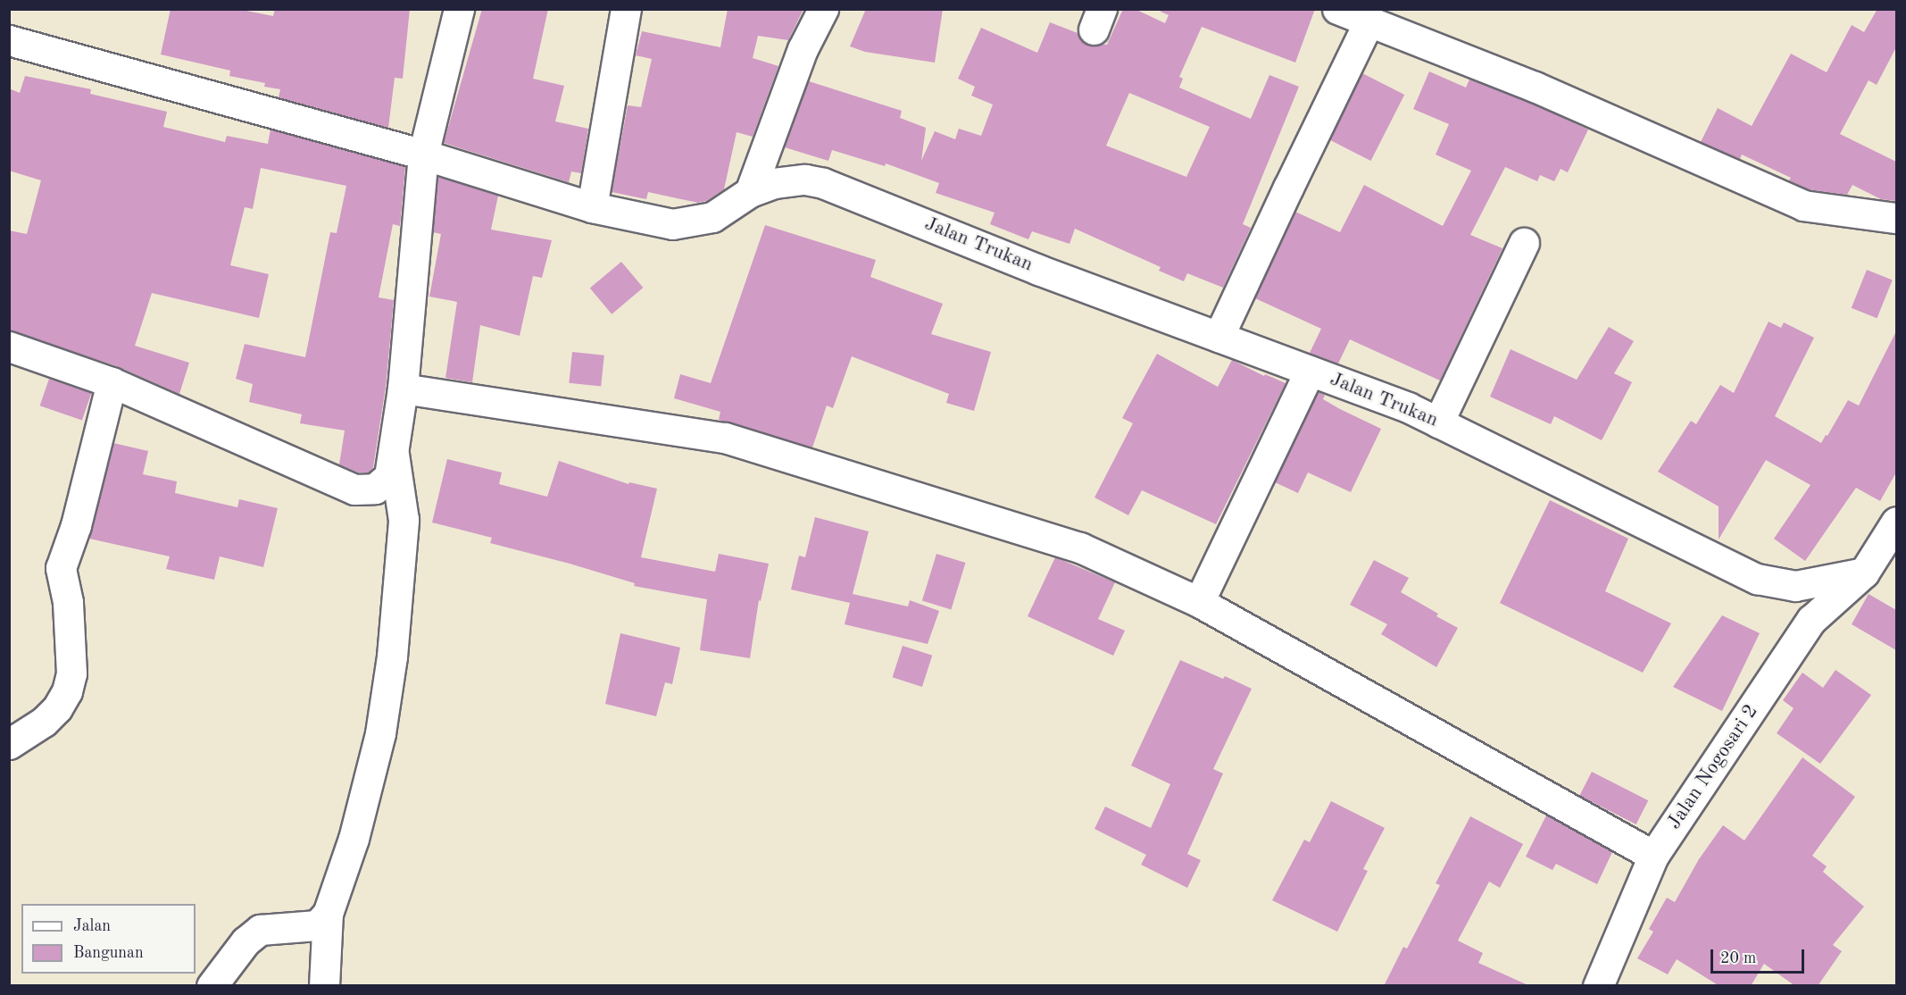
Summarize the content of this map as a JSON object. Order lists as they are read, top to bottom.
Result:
{
  "streets": {
    "street": ["Jalan Trukan", "Jalan Nogosari 2"]
  },
  "crossings": [
    ["Jalan Trukan", "Jalan Nogosari 2"]
  ],
  "legend": ["Jalan", "Bangunan"],
  "scale_bar": "20 m"
}
